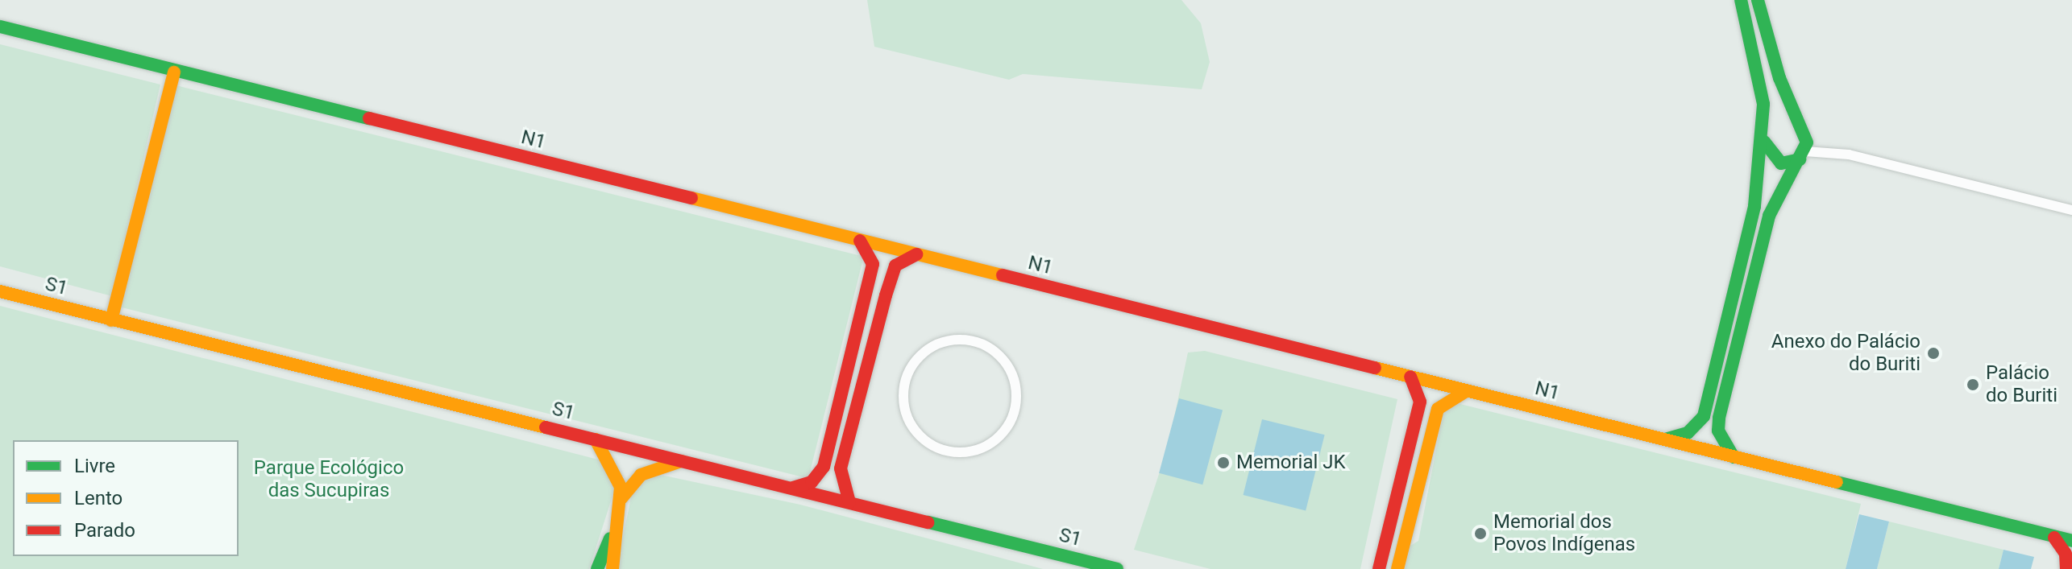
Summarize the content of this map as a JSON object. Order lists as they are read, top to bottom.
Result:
{
  "streets": {
    "main road": ["N1", "S1"]
  },
  "parks": ["Parque Ecológico das Sucupiras"],
  "places": [
    "Anexo do Palácio do Buriti",
    "Palácio do Buriti",
    "Memorial JK",
    "Memorial dos Povos Indígenas"
  ],
  "legend": ["Livre", "Lento", "Parado"]
}
